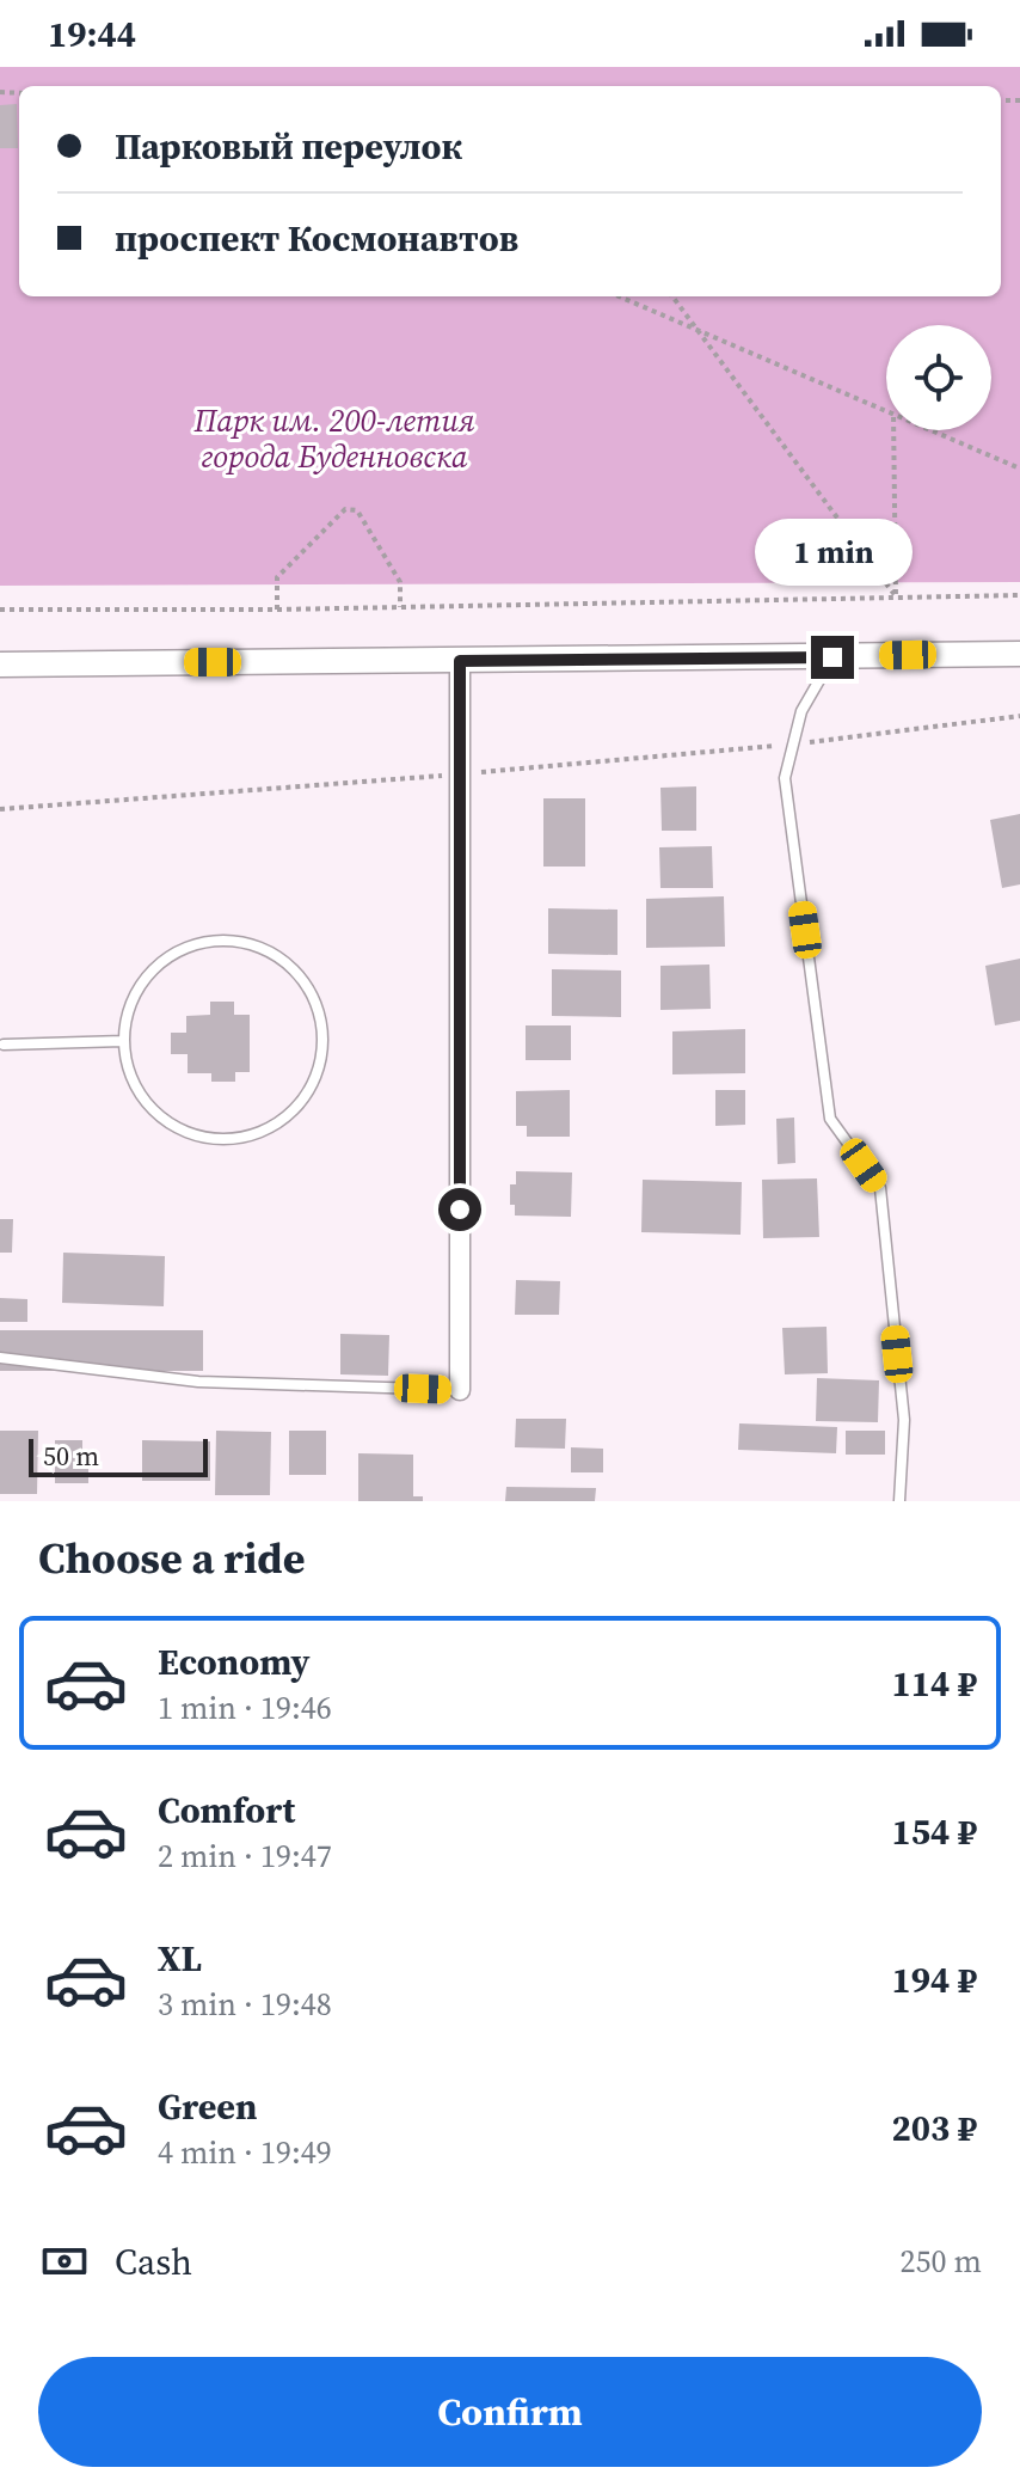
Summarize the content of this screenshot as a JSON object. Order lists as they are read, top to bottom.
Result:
{
  "parks": ["Парк им. 200-летия города Буденновска"],
  "scale_bar": "50 m",
  "page": {
    "status": "19:44",
    "banner": ["Парковый переулок", "проспект Космонавтов"],
    "bubble": "1 min",
    "scale": "50 m",
    "heading": "Choose a ride",
    "list": [
      {
        "name": "Economy",
        "note": "1 min · 19:46",
        "value": "114 ₽"
      },
      {
        "name": "Comfort",
        "note": "2 min · 19:47",
        "value": "154 ₽"
      },
      {
        "name": "XL",
        "note": "3 min · 19:48",
        "value": "194 ₽"
      },
      {
        "name": "Green",
        "note": "4 min · 19:49",
        "value": "203 ₽"
      }
    ],
    "pay": ["Cash", "250 m"],
    "buttons": "Confirm"
  }
}
